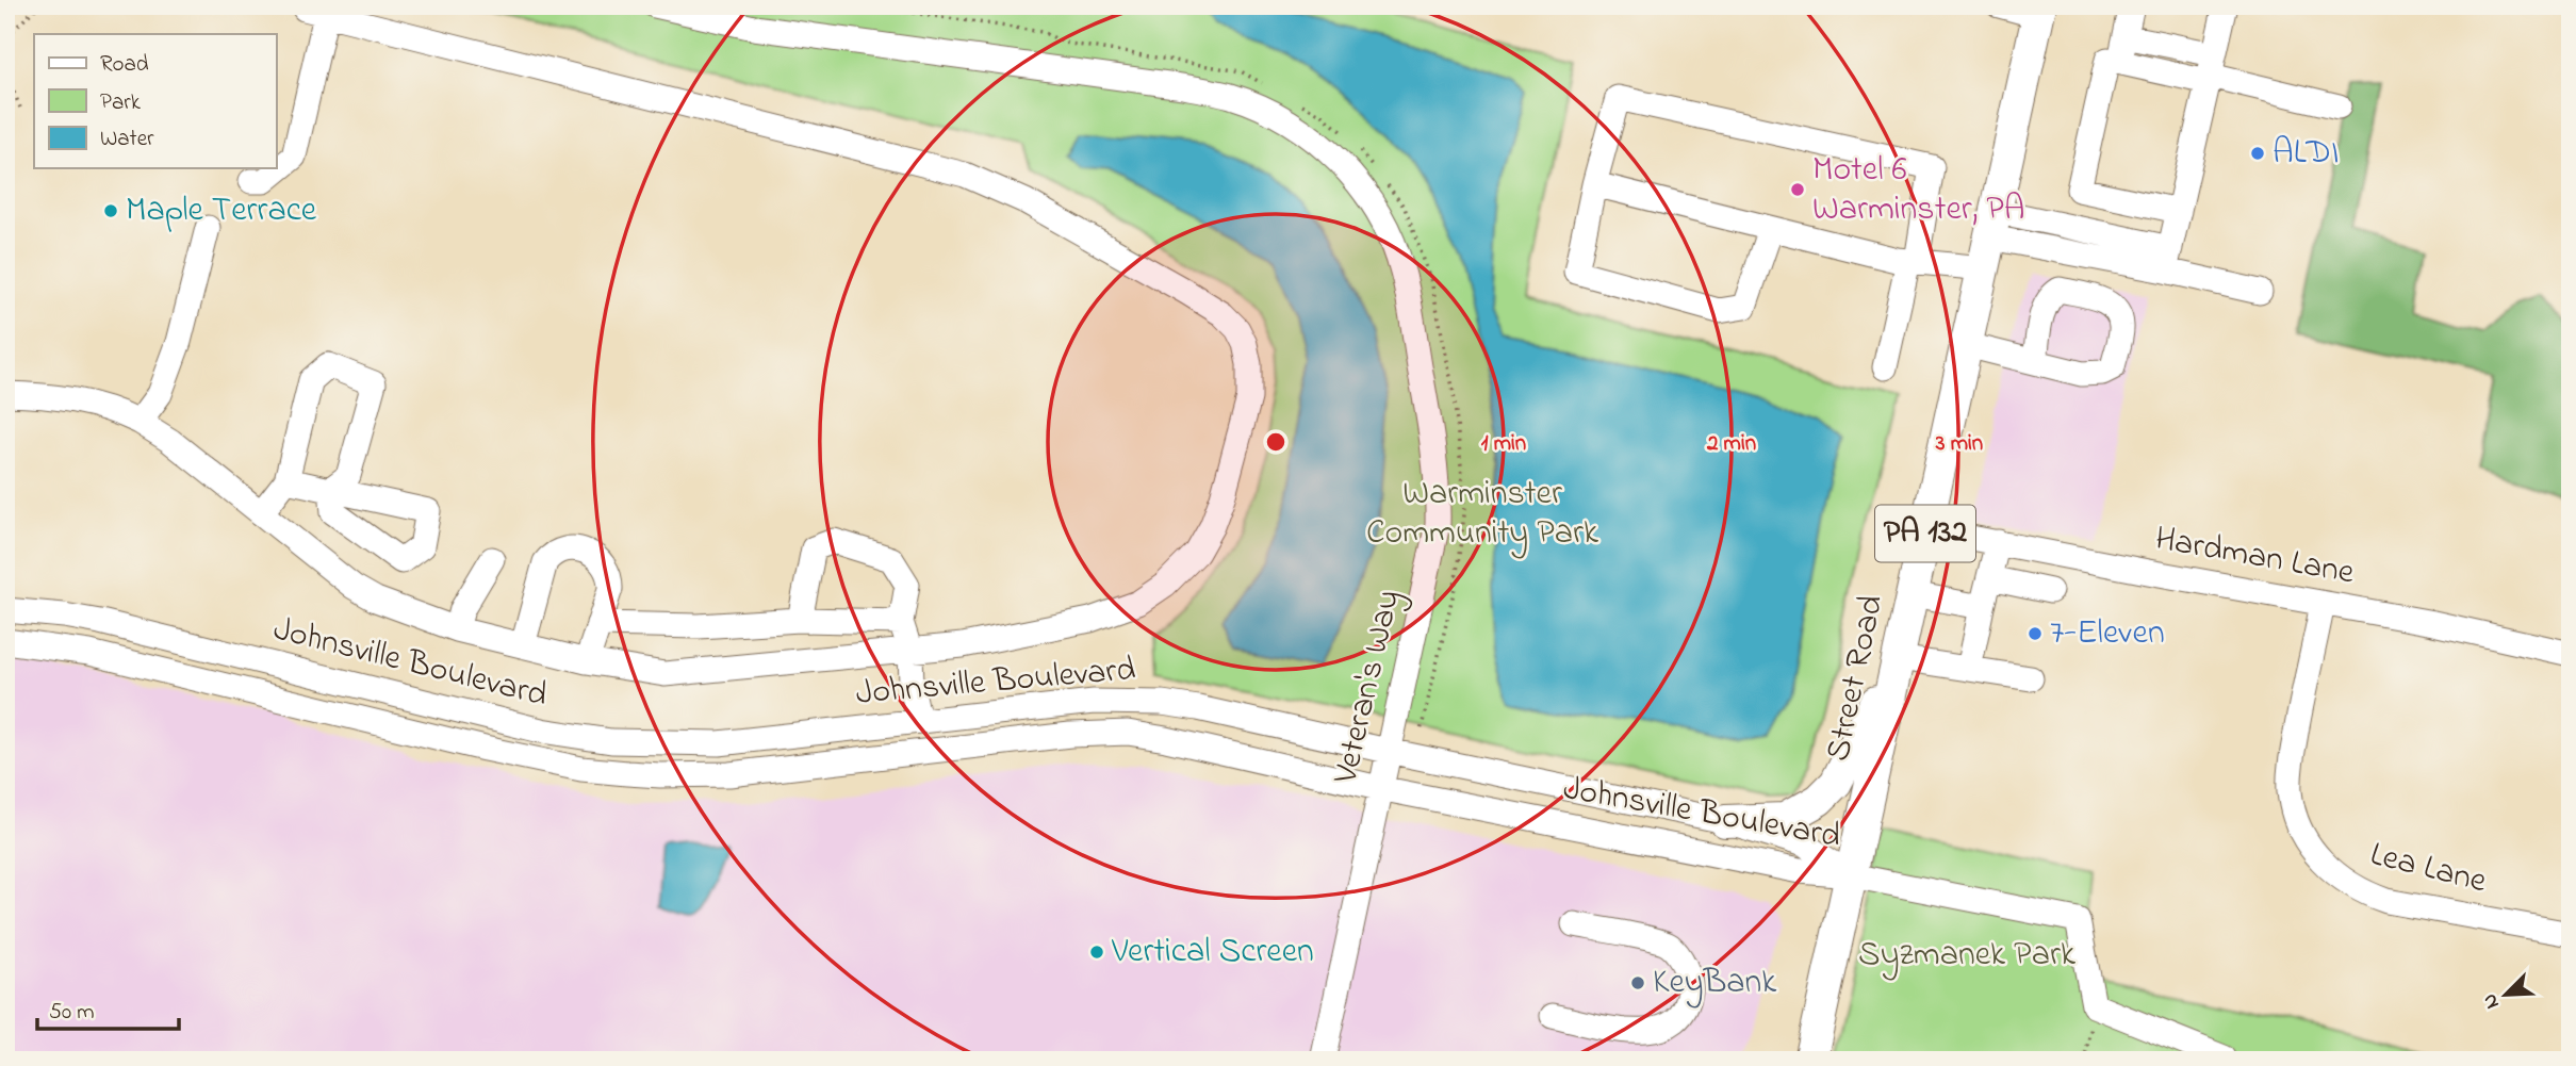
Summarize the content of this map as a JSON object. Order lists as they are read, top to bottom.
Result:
{
  "streets": {
    "main road": ["PA 132", "Street Road"],
    "street": [
      "Hardman Lane",
      "Johnsville Boulevard",
      "Veteran's Way",
      "Lea Lane"
    ]
  },
  "crossings": [
    ["Hardman Lane", "Street Road"],
    ["Hardman Lane", "Lea Lane"],
    ["Johnsville Boulevard", "Street Road"],
    ["Johnsville Boulevard", "Veteran's Way"]
  ],
  "parks": ["Warminster Community Park", "Syzmanek Park"],
  "places": [
    "ALDI",
    "Motel 6 Warminster, PA",
    "Maple Terrace",
    "7-Eleven",
    "Vertical Screen",
    "KeyBank"
  ],
  "legend": ["Road", "Park", "Water"],
  "scale_bar": "50 m",
  "north": "bottom left",
  "rings": ["1 min", "2 min", "3 min"]
}
